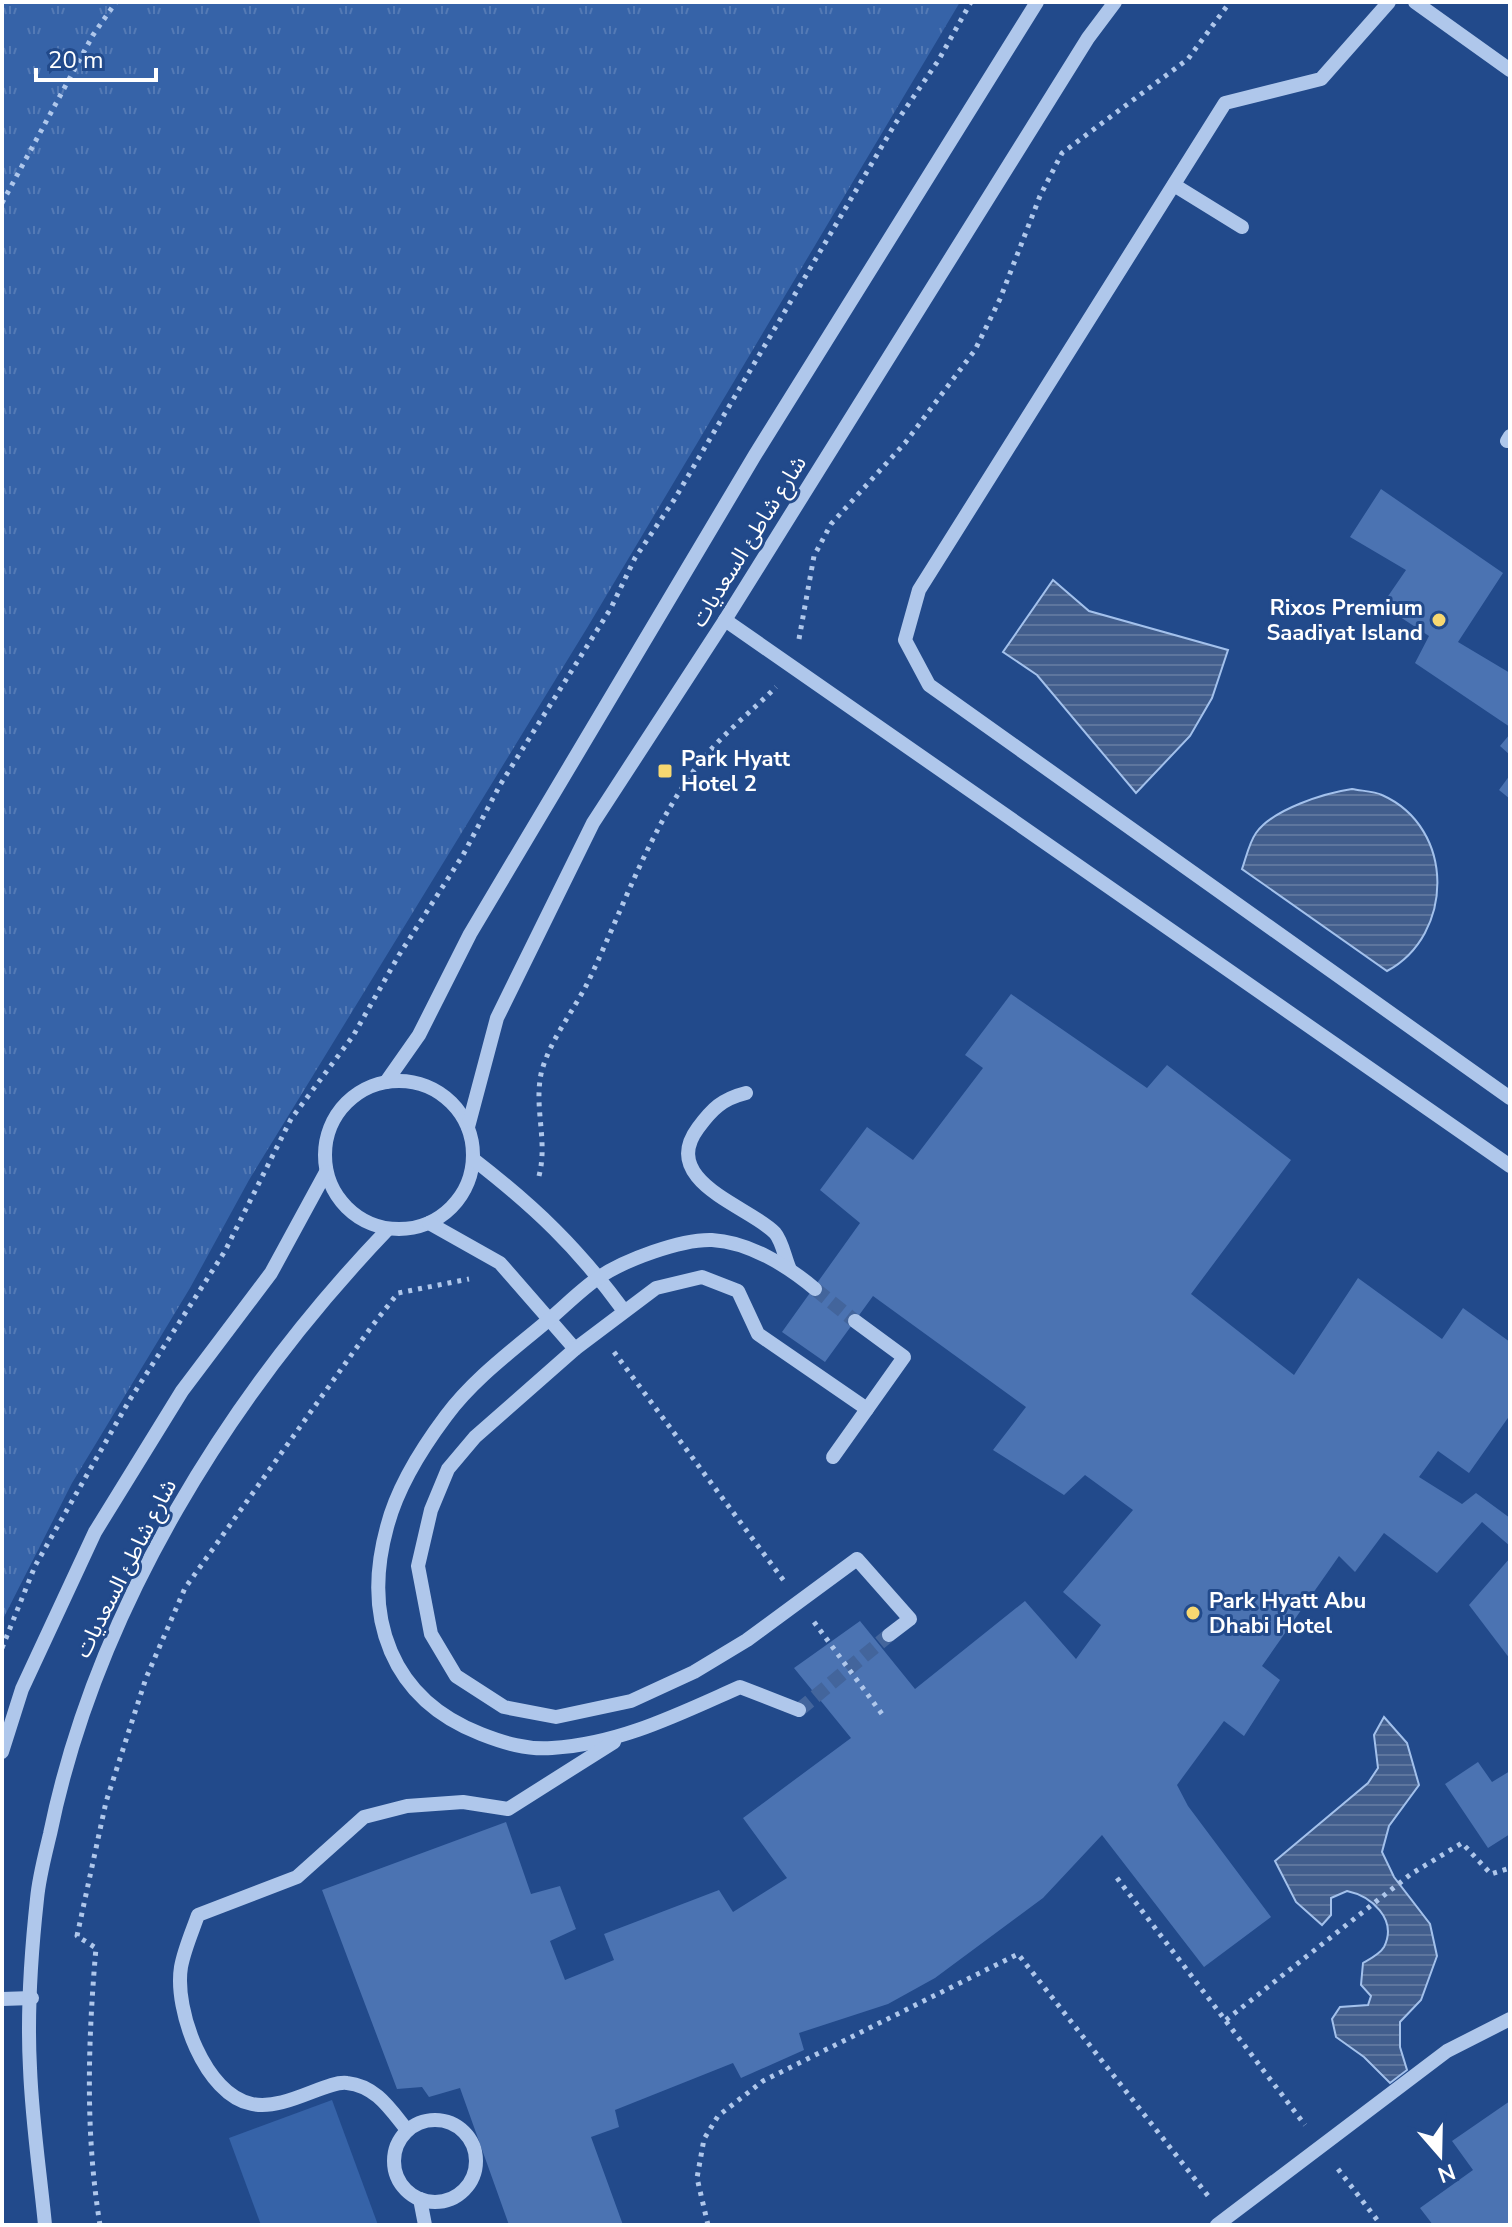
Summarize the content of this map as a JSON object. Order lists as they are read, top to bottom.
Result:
{
  "streets": {
    "street": ["شارع شاطئ السعديات"]
  },
  "places": {
    "other": ["Rixos Premium Saadiyat Island", "Park Hyatt Abu Dhabi Hotel"],
    "transit": ["Park Hyatt Hotel 2"]
  },
  "scale_bar": "20 m",
  "north": "bottom"
}
